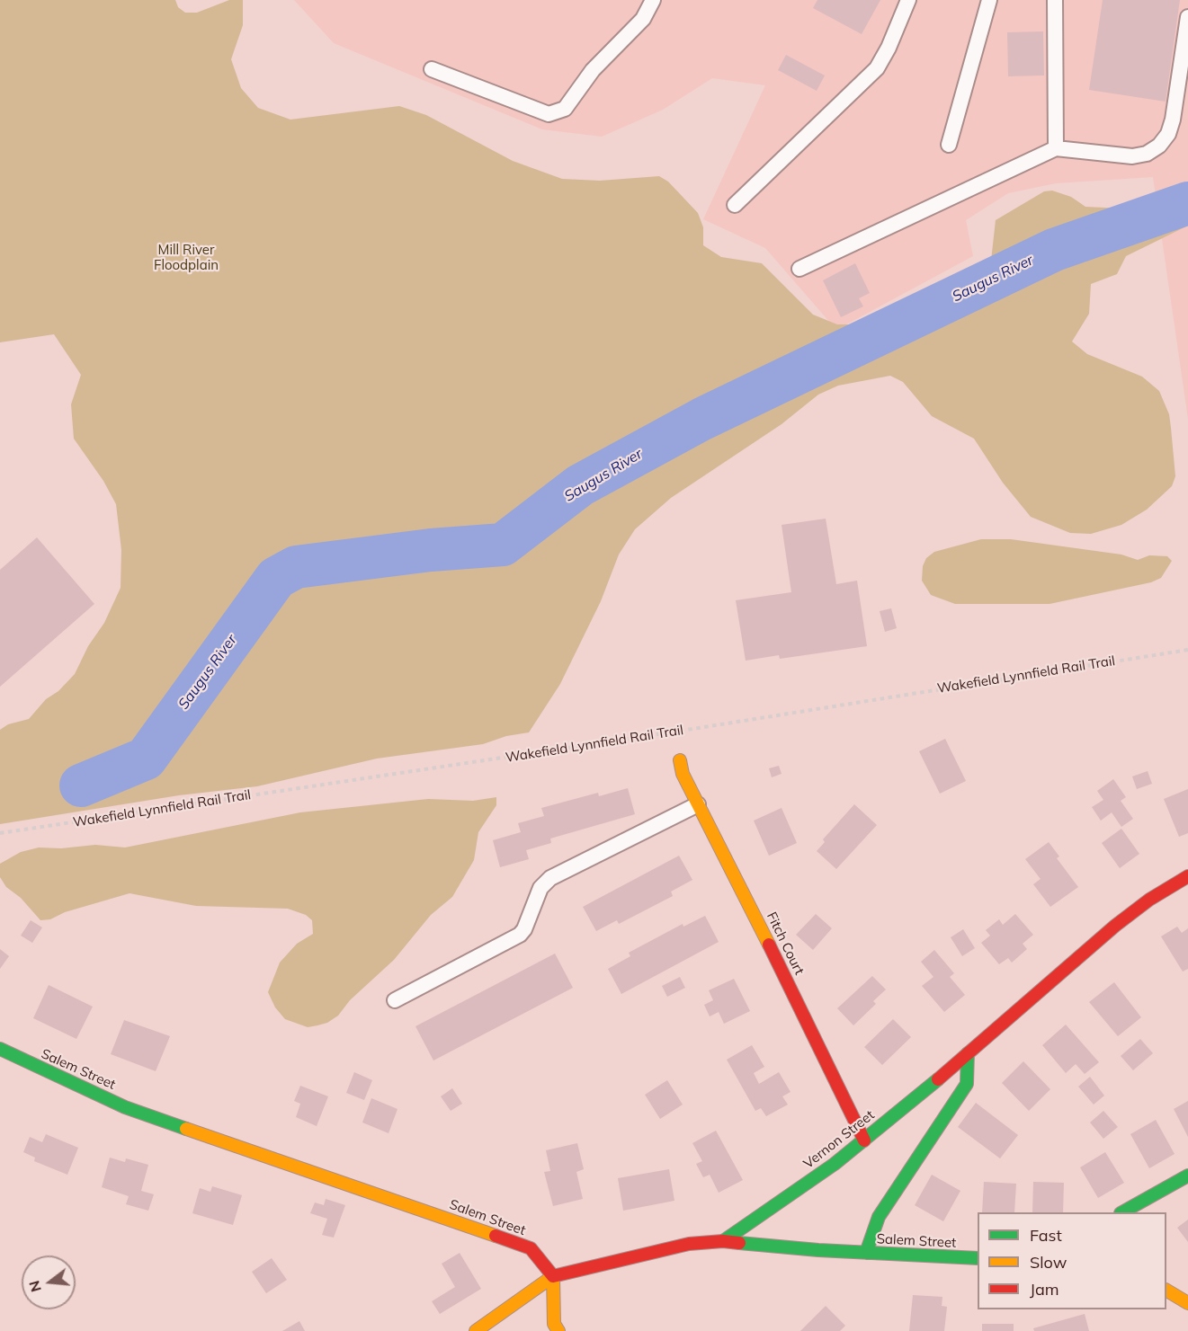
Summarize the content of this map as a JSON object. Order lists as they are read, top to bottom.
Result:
{
  "streets": {
    "main road": ["Fitch Court", "Salem Street", "Vernon Street"],
    "path": ["Wakefield Lynnfield Rail Trail"]
  },
  "crossings": [
    ["Fitch Court", "Vernon Street"],
    ["Salem Street", "Vernon Street"]
  ],
  "water": ["Saugus River"],
  "parks": ["Mill River Floodplain"],
  "legend": ["Fast", "Slow", "Jam"],
  "north": "left"
}
